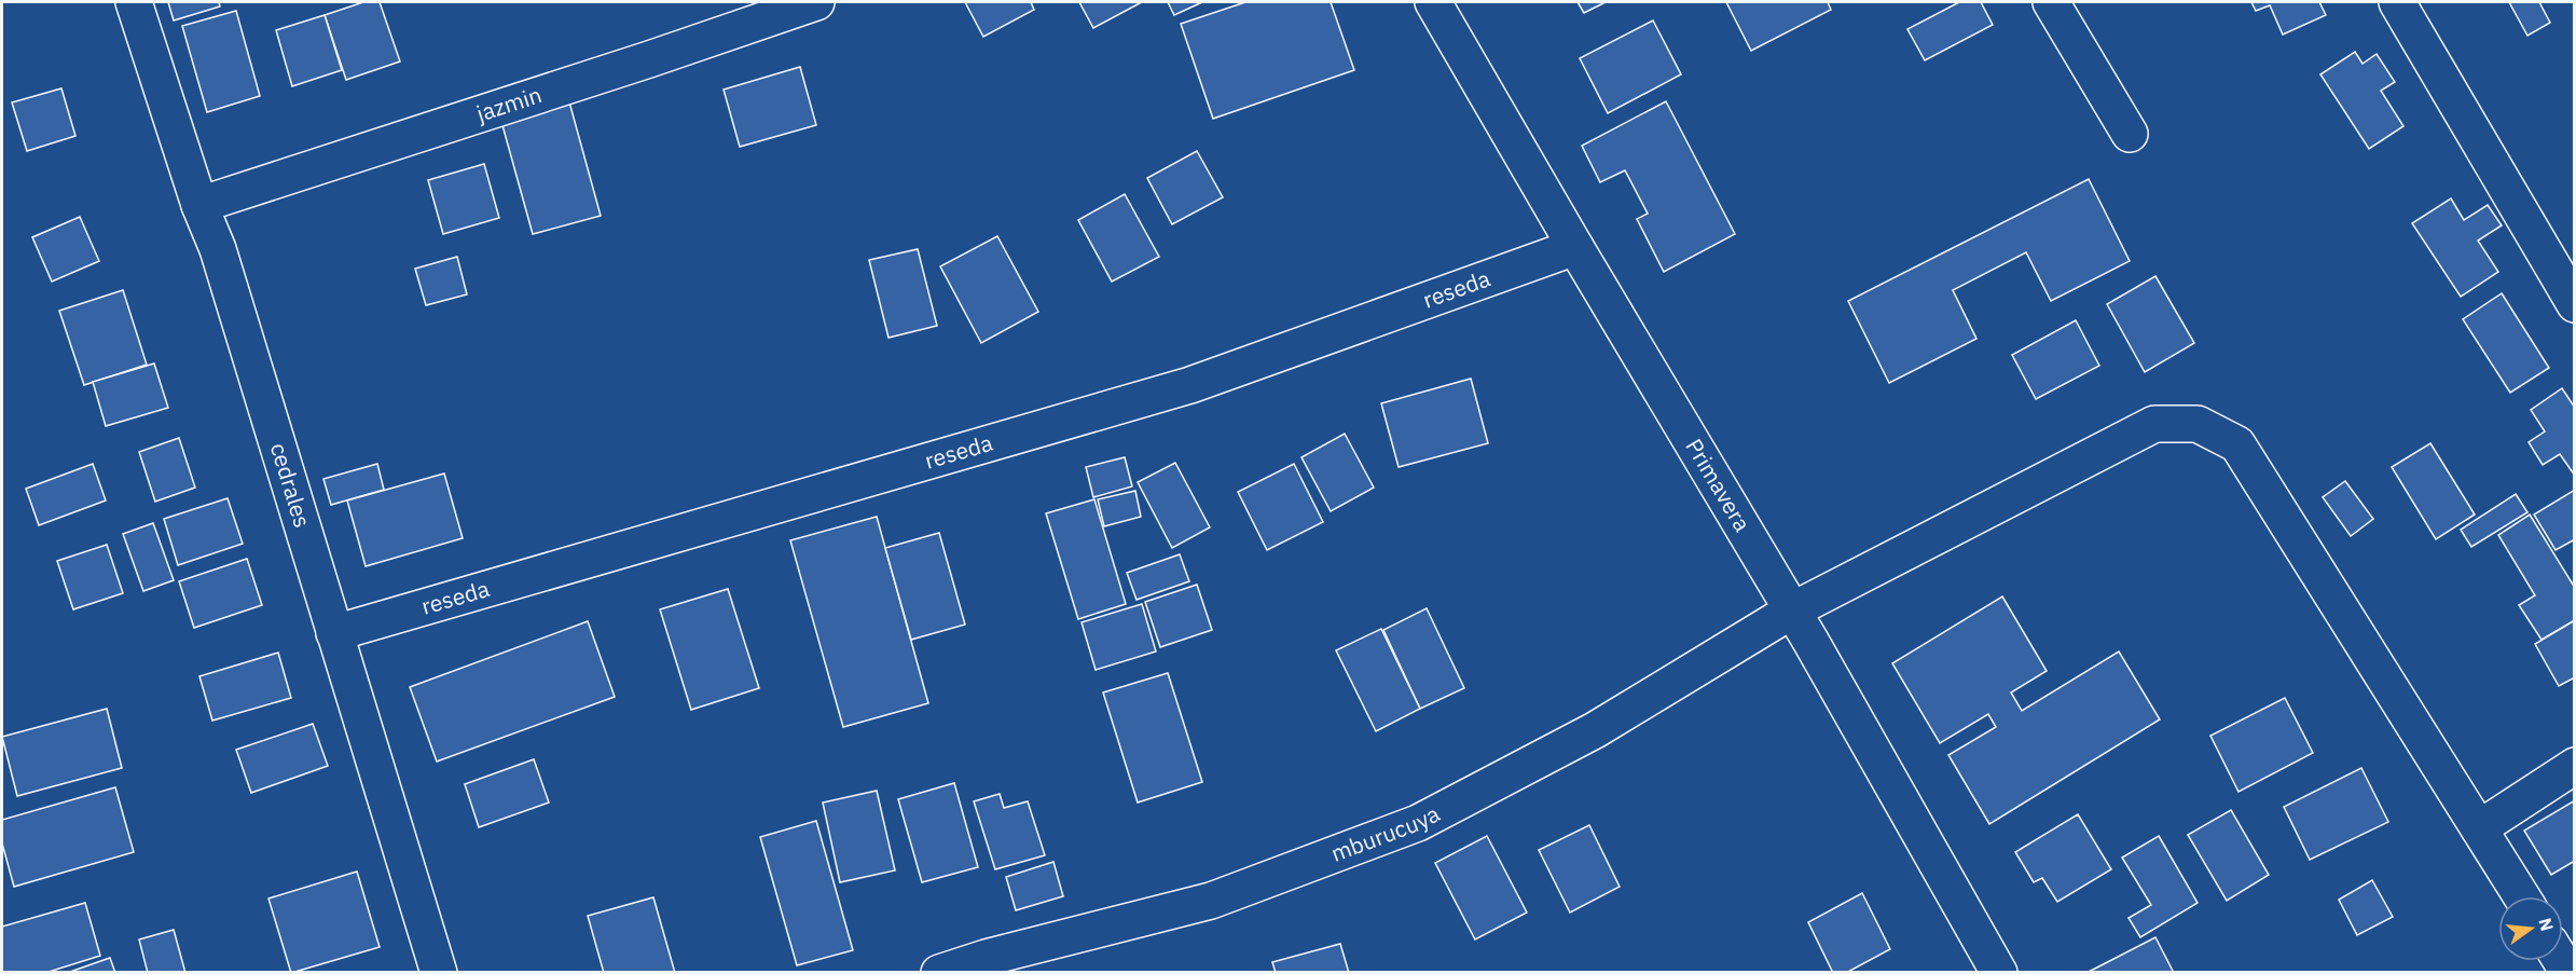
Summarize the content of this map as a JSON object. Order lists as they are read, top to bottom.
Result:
{
  "streets": {
    "street": [
      "jazmin",
      "reseda",
      "cedrales",
      "Primavera",
      "mburucuya"
    ]
  },
  "crossings": [
    ["jazmin", "cedrales"],
    ["reseda", "cedrales"],
    ["reseda", "Primavera"],
    ["Primavera", "mburucuya"]
  ],
  "north": "right"
}
